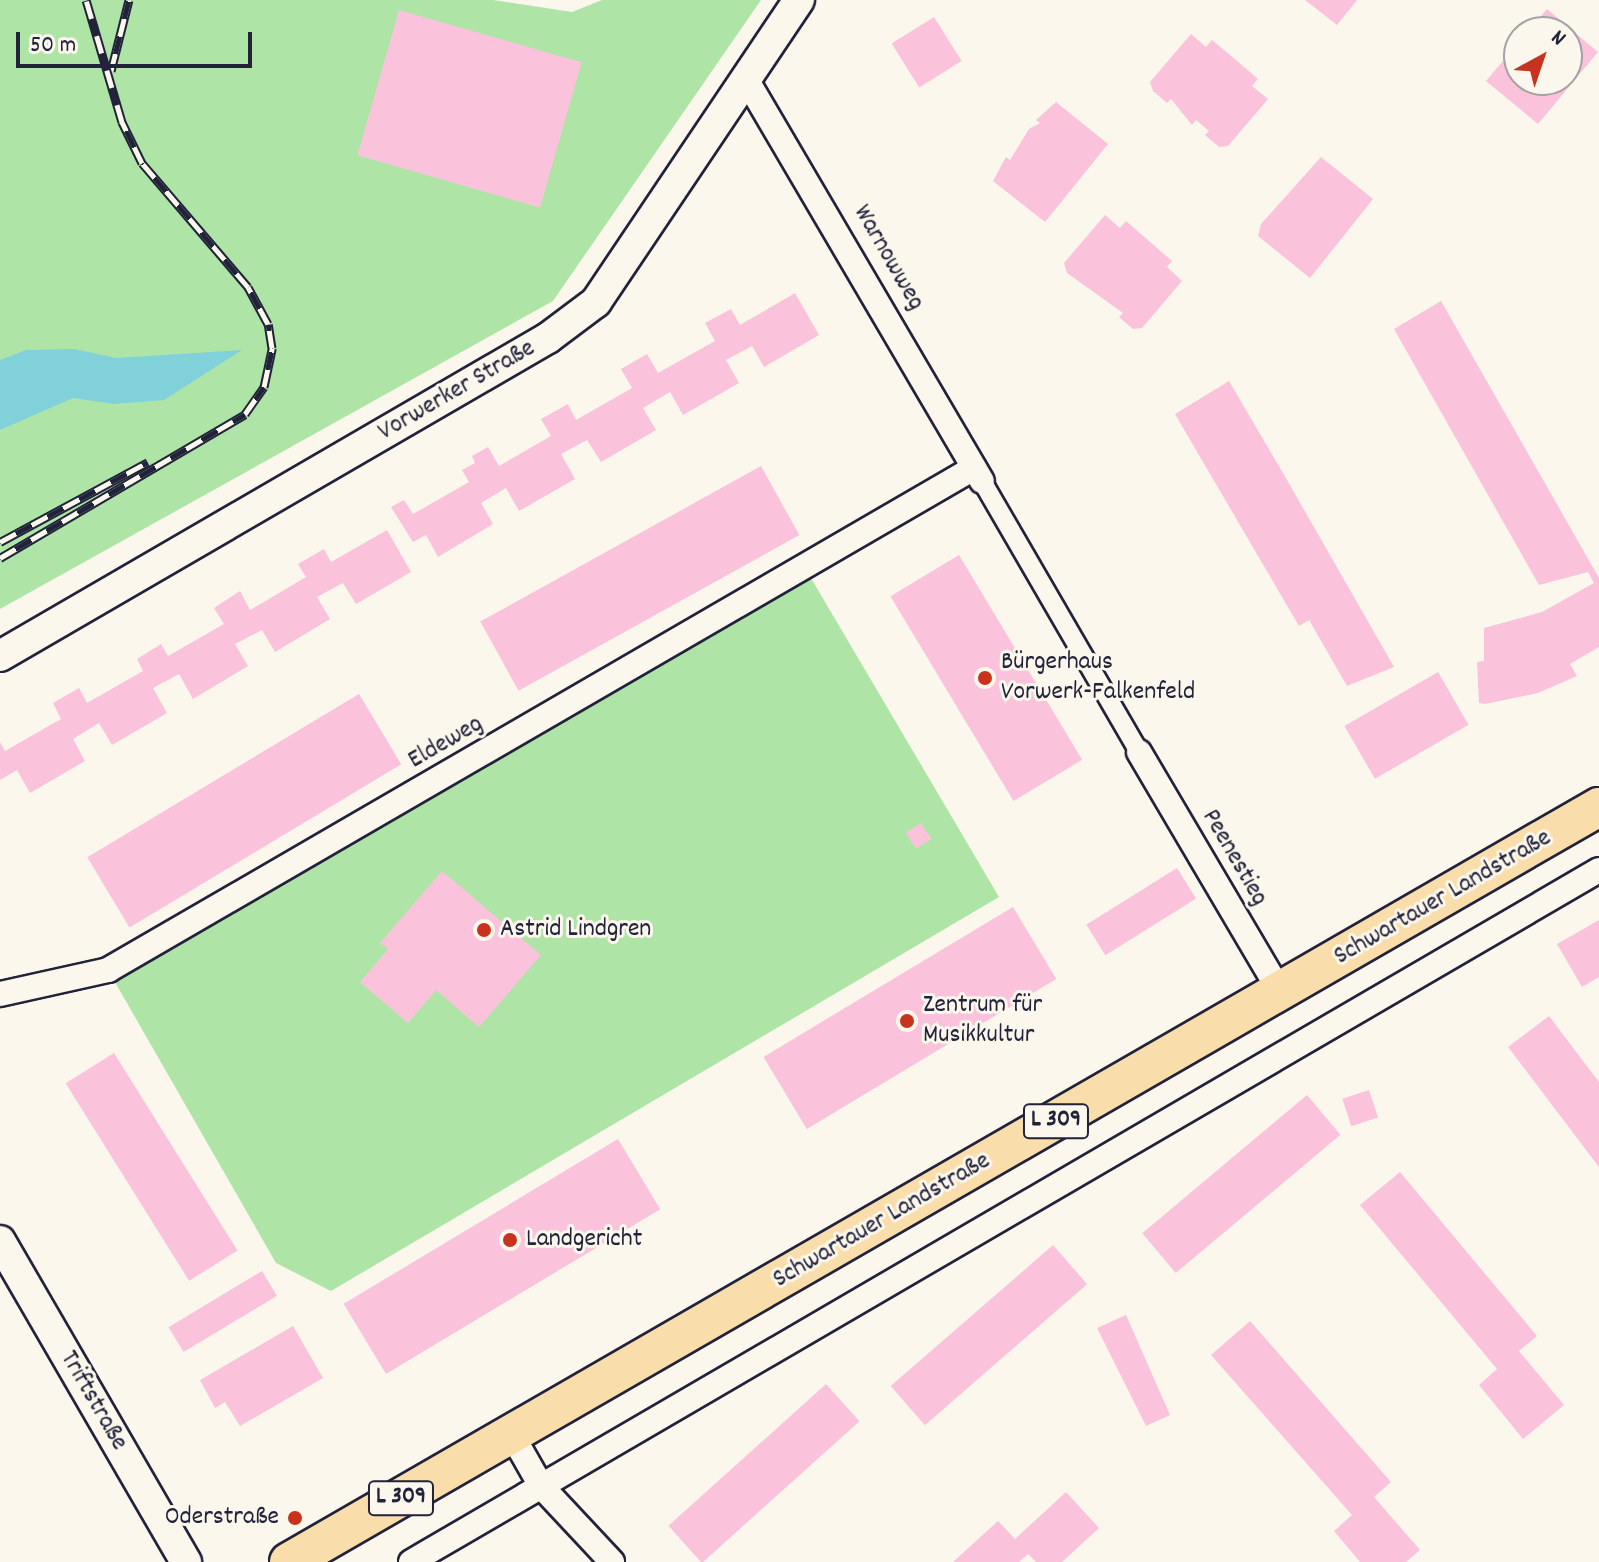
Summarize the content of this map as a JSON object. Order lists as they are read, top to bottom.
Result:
{
  "streets": {
    "main road": ["Schwartauer Landstraße", "L 309"],
    "street": [
      "Warnowweg",
      "Vorwerker Straße",
      "Eldeweg",
      "Peenestieg",
      "Triftstraße"
    ]
  },
  "crossings": [
    ["Warnowweg", "Vorwerker Straße"],
    ["Warnowweg", "Eldeweg"],
    ["Peenestieg", "Schwartauer Landstraße"]
  ],
  "places": [
    "Bürgerhaus Vorwerk-Falkenfeld",
    "Astrid Lindgren",
    "Zentrum für Musikkultur",
    "Landgericht",
    "Oderstraße"
  ],
  "scale_bar": "50 m",
  "north": "top right"
}
